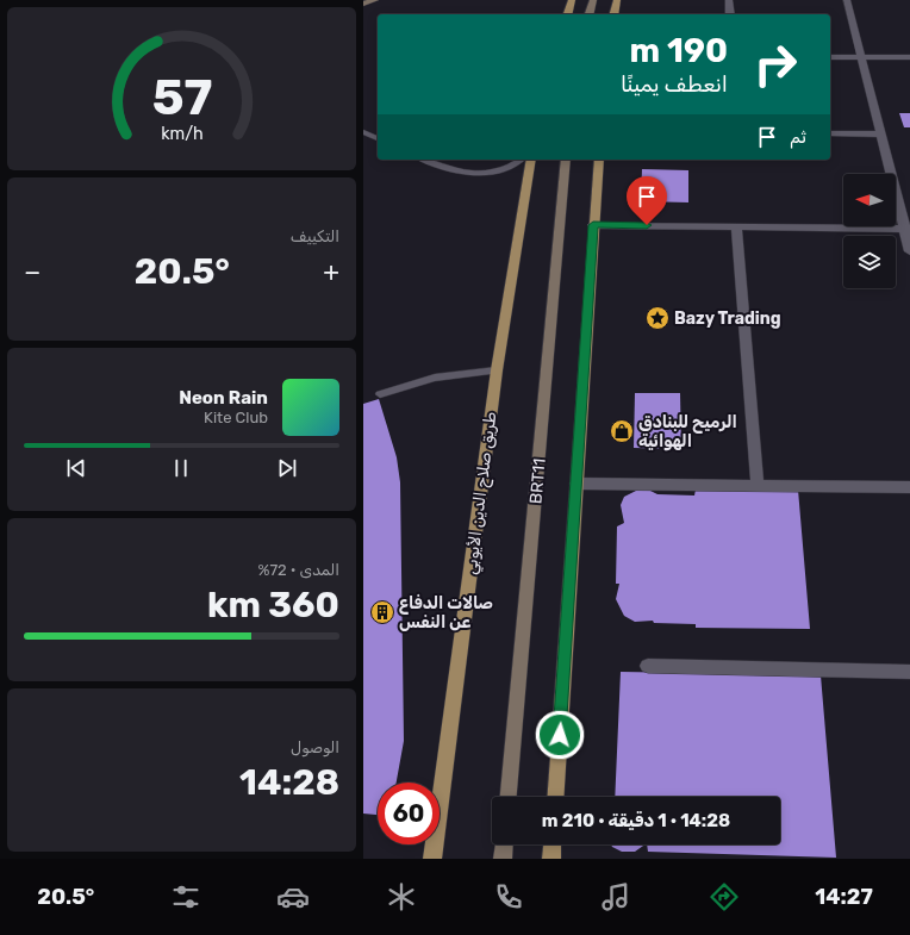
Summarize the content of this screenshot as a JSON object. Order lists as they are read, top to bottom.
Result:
{
  "streets": {
    "main road": ["BRT11", "طريق صلاح الدين الأيوبي"]
  },
  "places": {
    "place": ["Bazy Trading"],
    "shop": ["الرميح للبنادق الهوائية"],
    "building": ["صالات الدفاع عن النفس"]
  },
  "north": "left",
  "page": {
    "turn": ["190 m", "انعطف يمينًا"],
    "then": "ثم",
    "tile": [
      "التكييف",
      ["المدى · 72%", "360 km"],
      ["الوصول", "14:28"]
    ],
    "heat": ["−", "20.5°", "+"],
    "song": ["Neon Rain", "Kite Club"],
    "limit": "60",
    "trip": "14:28 · 1 دقيقة · 210 m",
    "tabs": ["14:27", "20.5°"],
    "gauge": ["57", "km/h"]
  }
}
